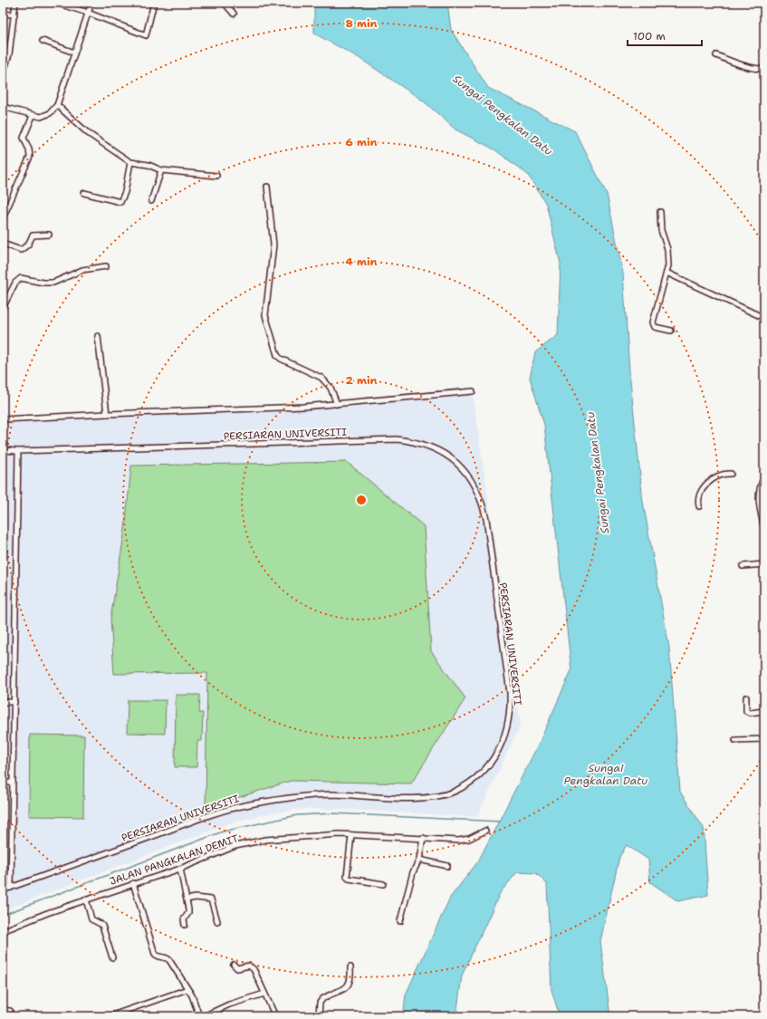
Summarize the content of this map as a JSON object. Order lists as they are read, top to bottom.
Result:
{
  "streets": {
    "street": ["PERSIARAN UNIVERSITI", "JALAN PANGKALAN DEMIT"]
  },
  "water": ["Sungai Pengkalan Datu"],
  "scale_bar": "100 m",
  "rings": [
    "8 min",
    "6 min",
    "4 min",
    "2 min"
  ]
}
